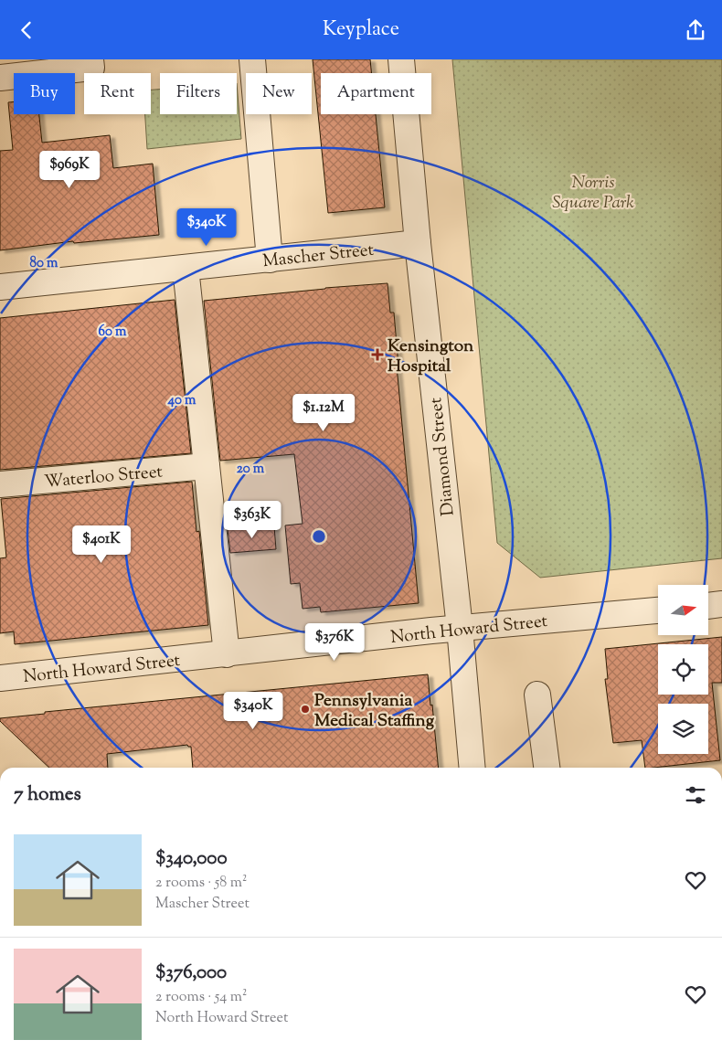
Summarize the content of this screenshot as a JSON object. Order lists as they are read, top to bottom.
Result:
{
  "streets": {
    "street": [
      "Mascher Street",
      "Diamond Street",
      "Waterloo Street",
      "North Howard Street"
    ]
  },
  "crossings": [
    ["Mascher Street", "Diamond Street"],
    ["Diamond Street", "North Howard Street"]
  ],
  "parks": ["Norris Square Park"],
  "places": {
    "health": ["Kensington Hospital"],
    "other": ["Pennsylvania Medical Staffing"]
  },
  "north": "right",
  "page": {
    "header": "Keyplace",
    "chip": [
      "Buy",
      "Rent",
      "Filters",
      "New",
      "Apartment"
    ],
    "price": [
      "$969K",
      "$340K",
      "$1.12M",
      "$363K",
      "$401K",
      "$376K",
      "$340K"
    ],
    "heading": "7 homes",
    "list": [
      {
        "name": "$340,000",
        "note": "2 rooms · 58 m² · Mascher Street"
      },
      {
        "name": "$376,000",
        "note": "2 rooms · 54 m² · North Howard Street"
      }
    ]
  },
  "rings": [
    "80 m",
    "60 m",
    "40 m",
    "20 m"
  ]
}
